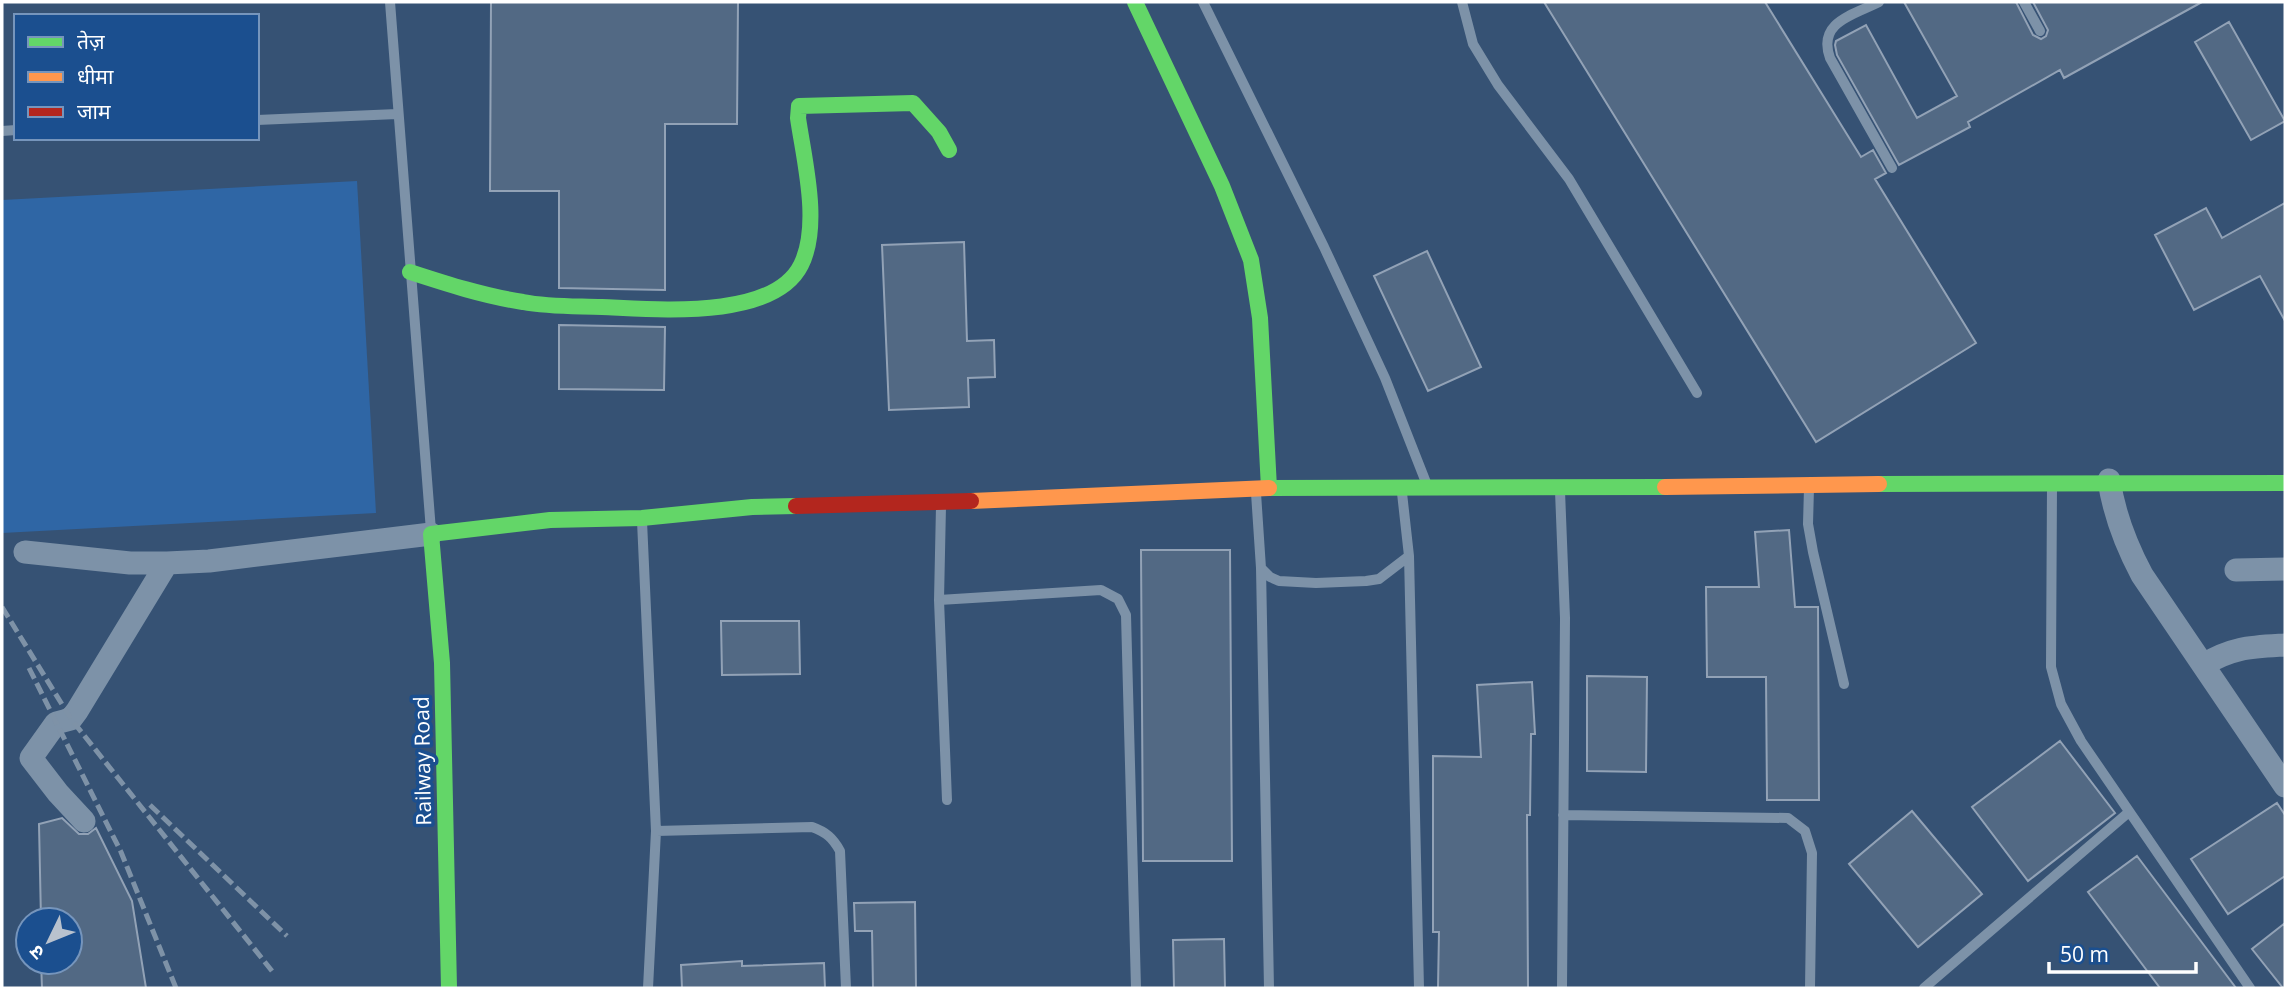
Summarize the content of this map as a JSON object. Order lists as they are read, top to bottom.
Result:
{
  "streets": {
    "street": ["Railway Road"]
  },
  "legend": ["तेज़", "धीमा", "जाम"],
  "scale_bar": "50 m",
  "north": "bottom left"
}
